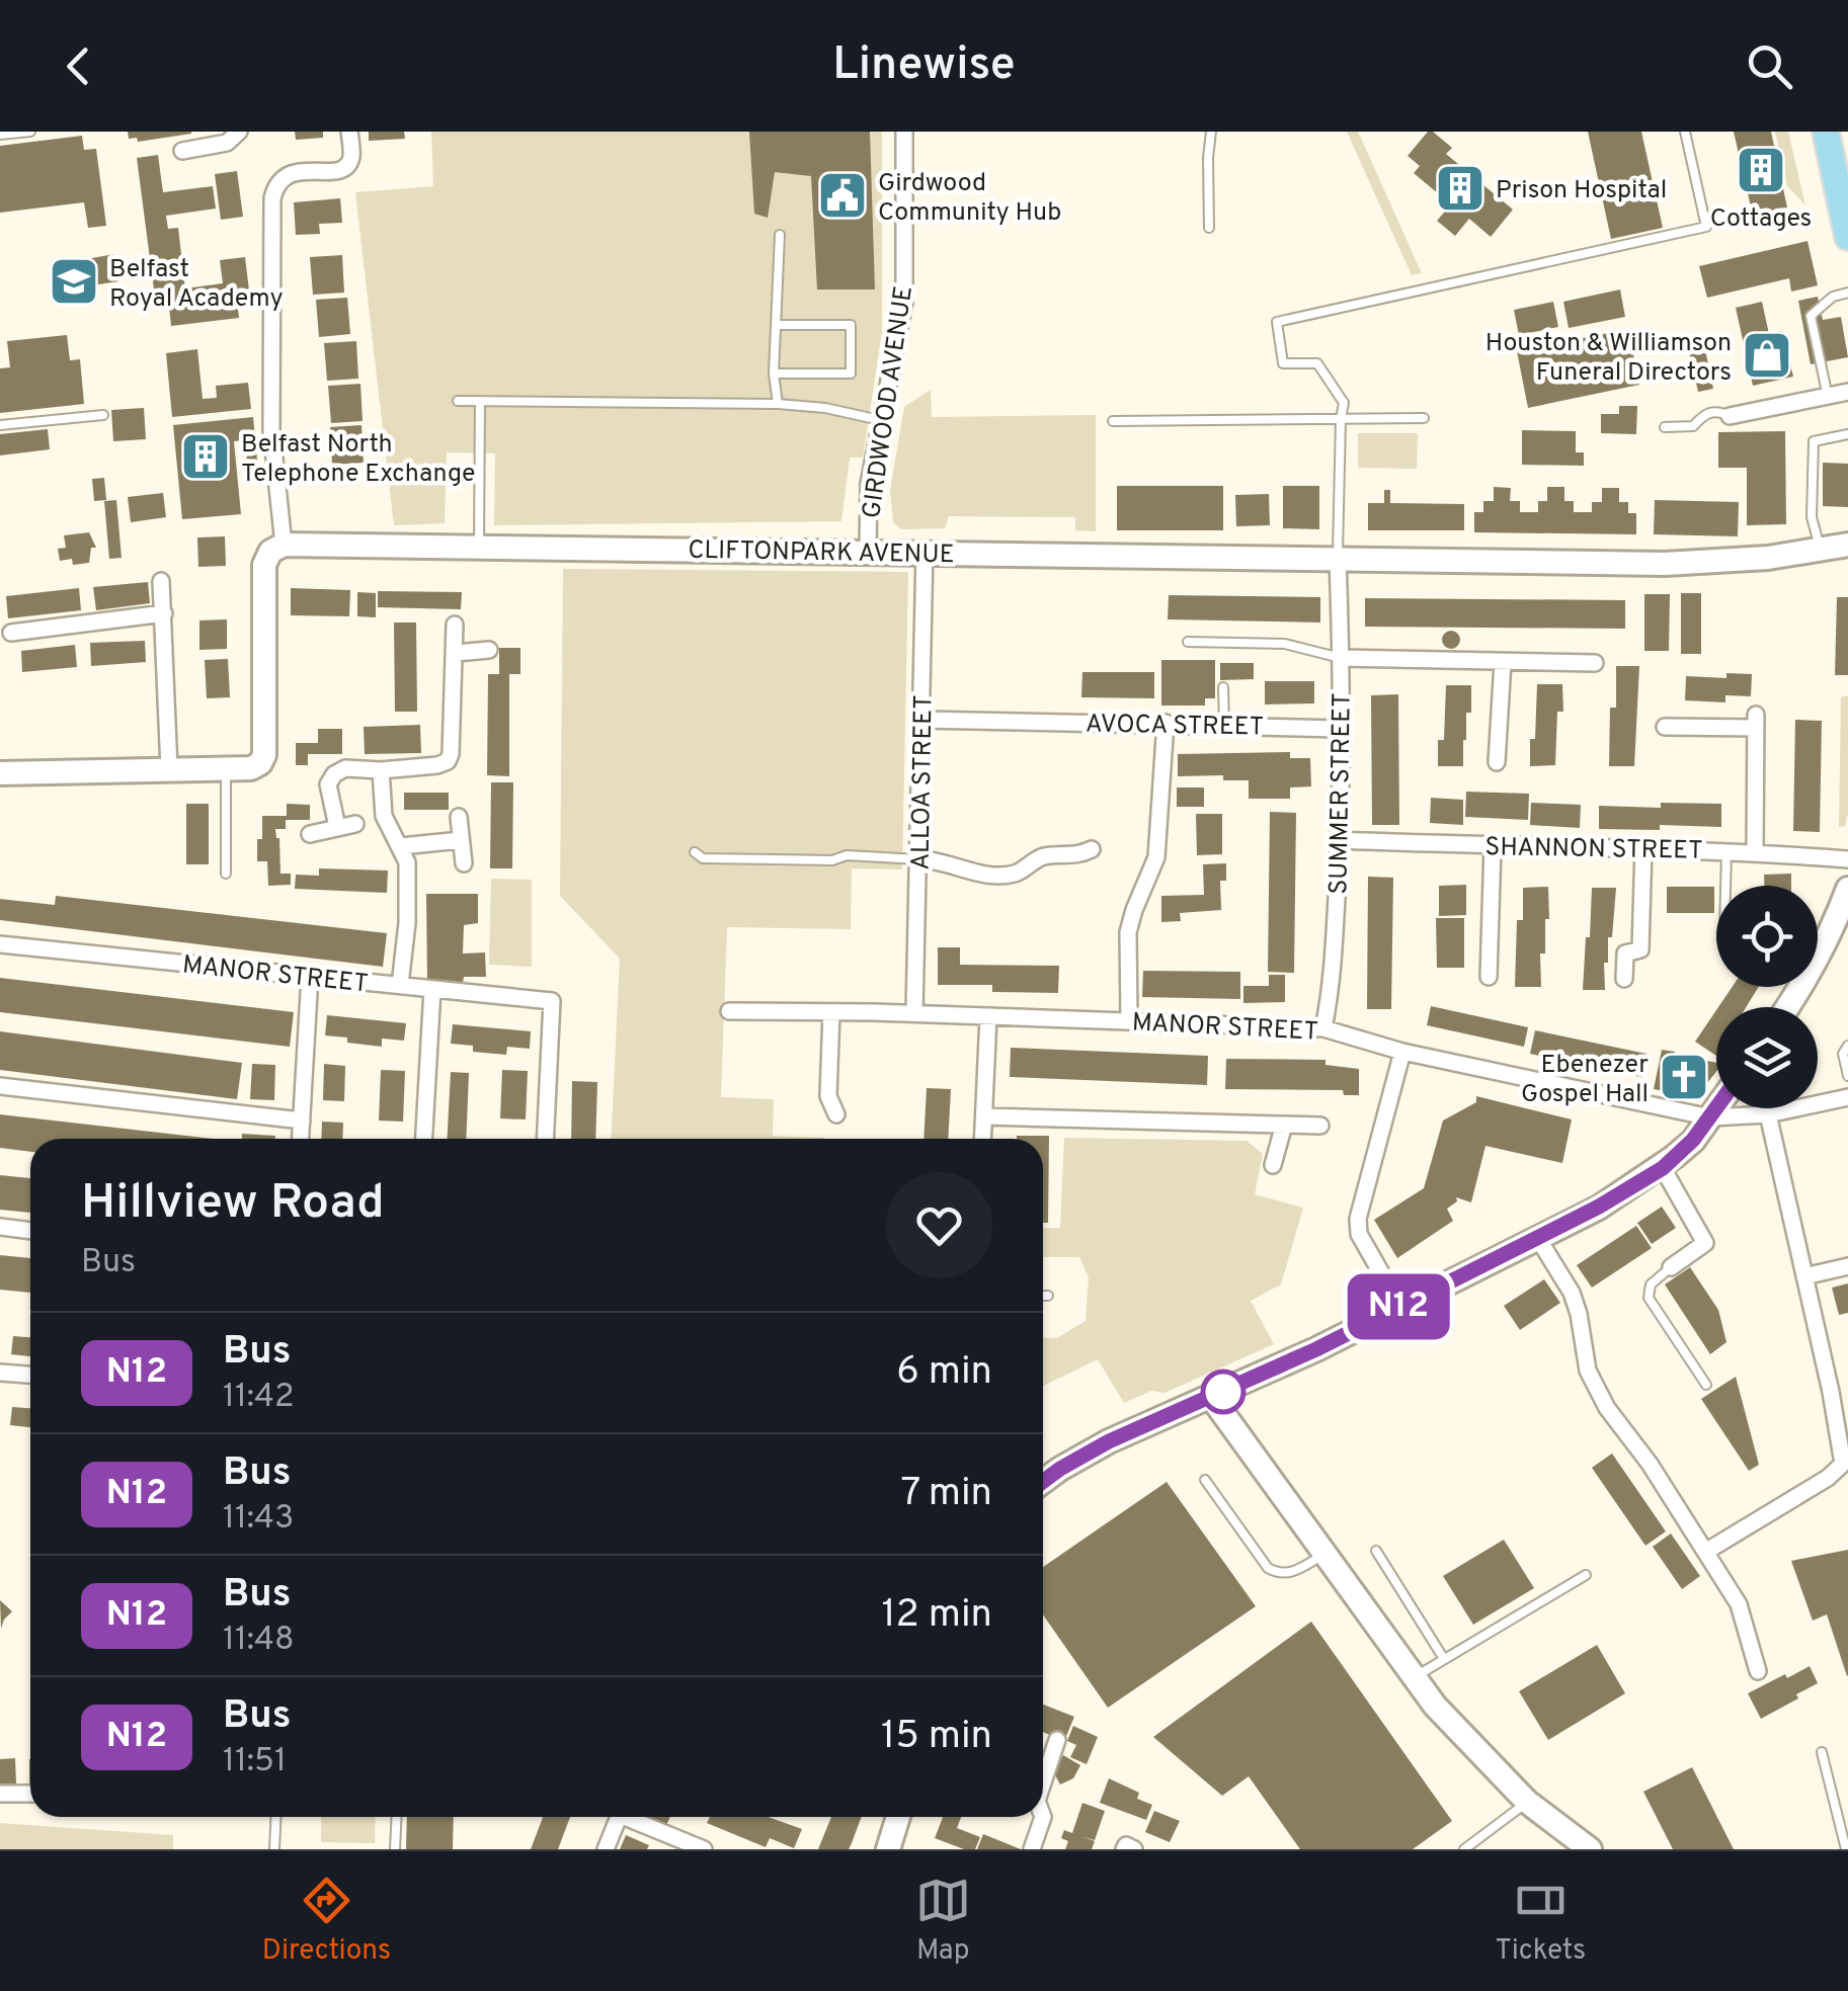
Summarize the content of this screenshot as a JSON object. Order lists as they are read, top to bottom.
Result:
{
  "streets": {
    "street": [
      "GIRDWOOD AVENUE",
      "CLIFTONPARK AVENUE",
      "AVOCA STREET",
      "ALLOA STREET",
      "SUMMER STREET",
      "SHANNON STREET",
      "MANOR STREET"
    ]
  },
  "crossings": [
    ["GIRDWOOD AVENUE", "CLIFTONPARK AVENUE"],
    ["CLIFTONPARK AVENUE", "ALLOA STREET"],
    ["CLIFTONPARK AVENUE", "SUMMER STREET"],
    ["AVOCA STREET", "ALLOA STREET"],
    ["AVOCA STREET", "SUMMER STREET"],
    ["ALLOA STREET", "MANOR STREET"],
    ["SUMMER STREET", "SHANNON STREET"],
    ["SUMMER STREET", "MANOR STREET"]
  ],
  "places": {
    "building": ["Cottages", "Prison Hospital", "Belfast North Telephone Exchange"],
    "public building": ["Girdwood Community Hub"],
    "school or university": ["Belfast Royal Academy"],
    "shop": ["Houston & Williamson Funeral Directors"],
    "church": ["Ebenezer Gospel Hall"]
  },
  "lines": ["bus line N12"],
  "page": {
    "header": "Linewise",
    "on_map": "N12",
    "heading": ["Hillview Road", "Bus"],
    "list": [
      {
        "mark": "N12",
        "name": "Bus",
        "note": "11:42",
        "value": "6 min"
      },
      {
        "mark": "N12",
        "name": "Bus",
        "note": "11:43",
        "value": "7 min"
      },
      {
        "mark": "N12",
        "name": "Bus",
        "note": "11:48",
        "value": "12 min"
      },
      {
        "mark": "N12",
        "name": "Bus",
        "note": "11:51",
        "value": "15 min"
      }
    ],
    "tabs": ["Directions", "Map", "Tickets"]
  }
}
